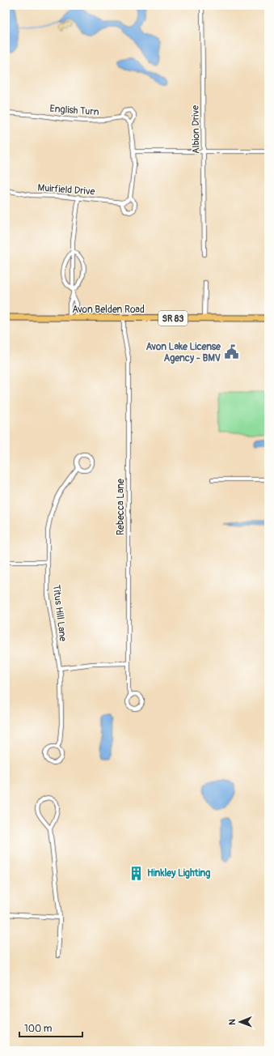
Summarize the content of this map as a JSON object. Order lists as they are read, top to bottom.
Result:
{
  "streets": {
    "main road": ["Avon Belden Road", "SR 83"],
    "street": [
      "English Turn",
      "Albion Drive",
      "Muirfield Drive",
      "Rebecca Lane",
      "Titus Hill Lane"
    ]
  },
  "crossings": [
    ["Avon Belden Road", "Rebecca Lane"]
  ],
  "places": {
    "public building": ["Avon Lake License Agency - BMV"],
    "building": ["Hinkley Lighting"]
  },
  "scale_bar": "100 m",
  "north": "left"
}
